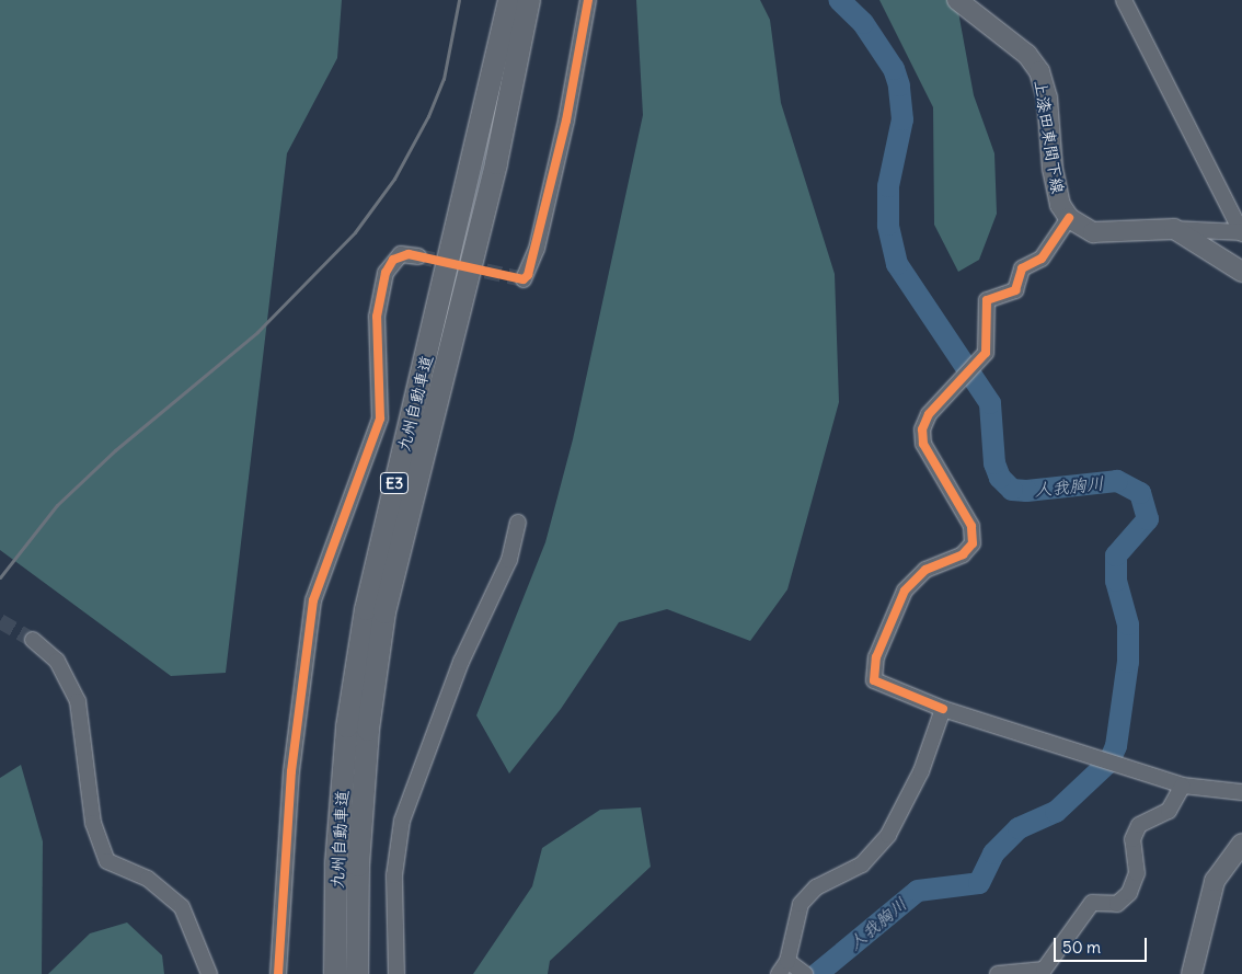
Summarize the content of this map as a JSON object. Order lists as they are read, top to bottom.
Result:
{
  "streets": {
    "highway": ["九州自動車道", "E3"],
    "main road": ["上漆田東間下線"]
  },
  "water": ["人我胸川"],
  "scale_bar": "50 m"
}
